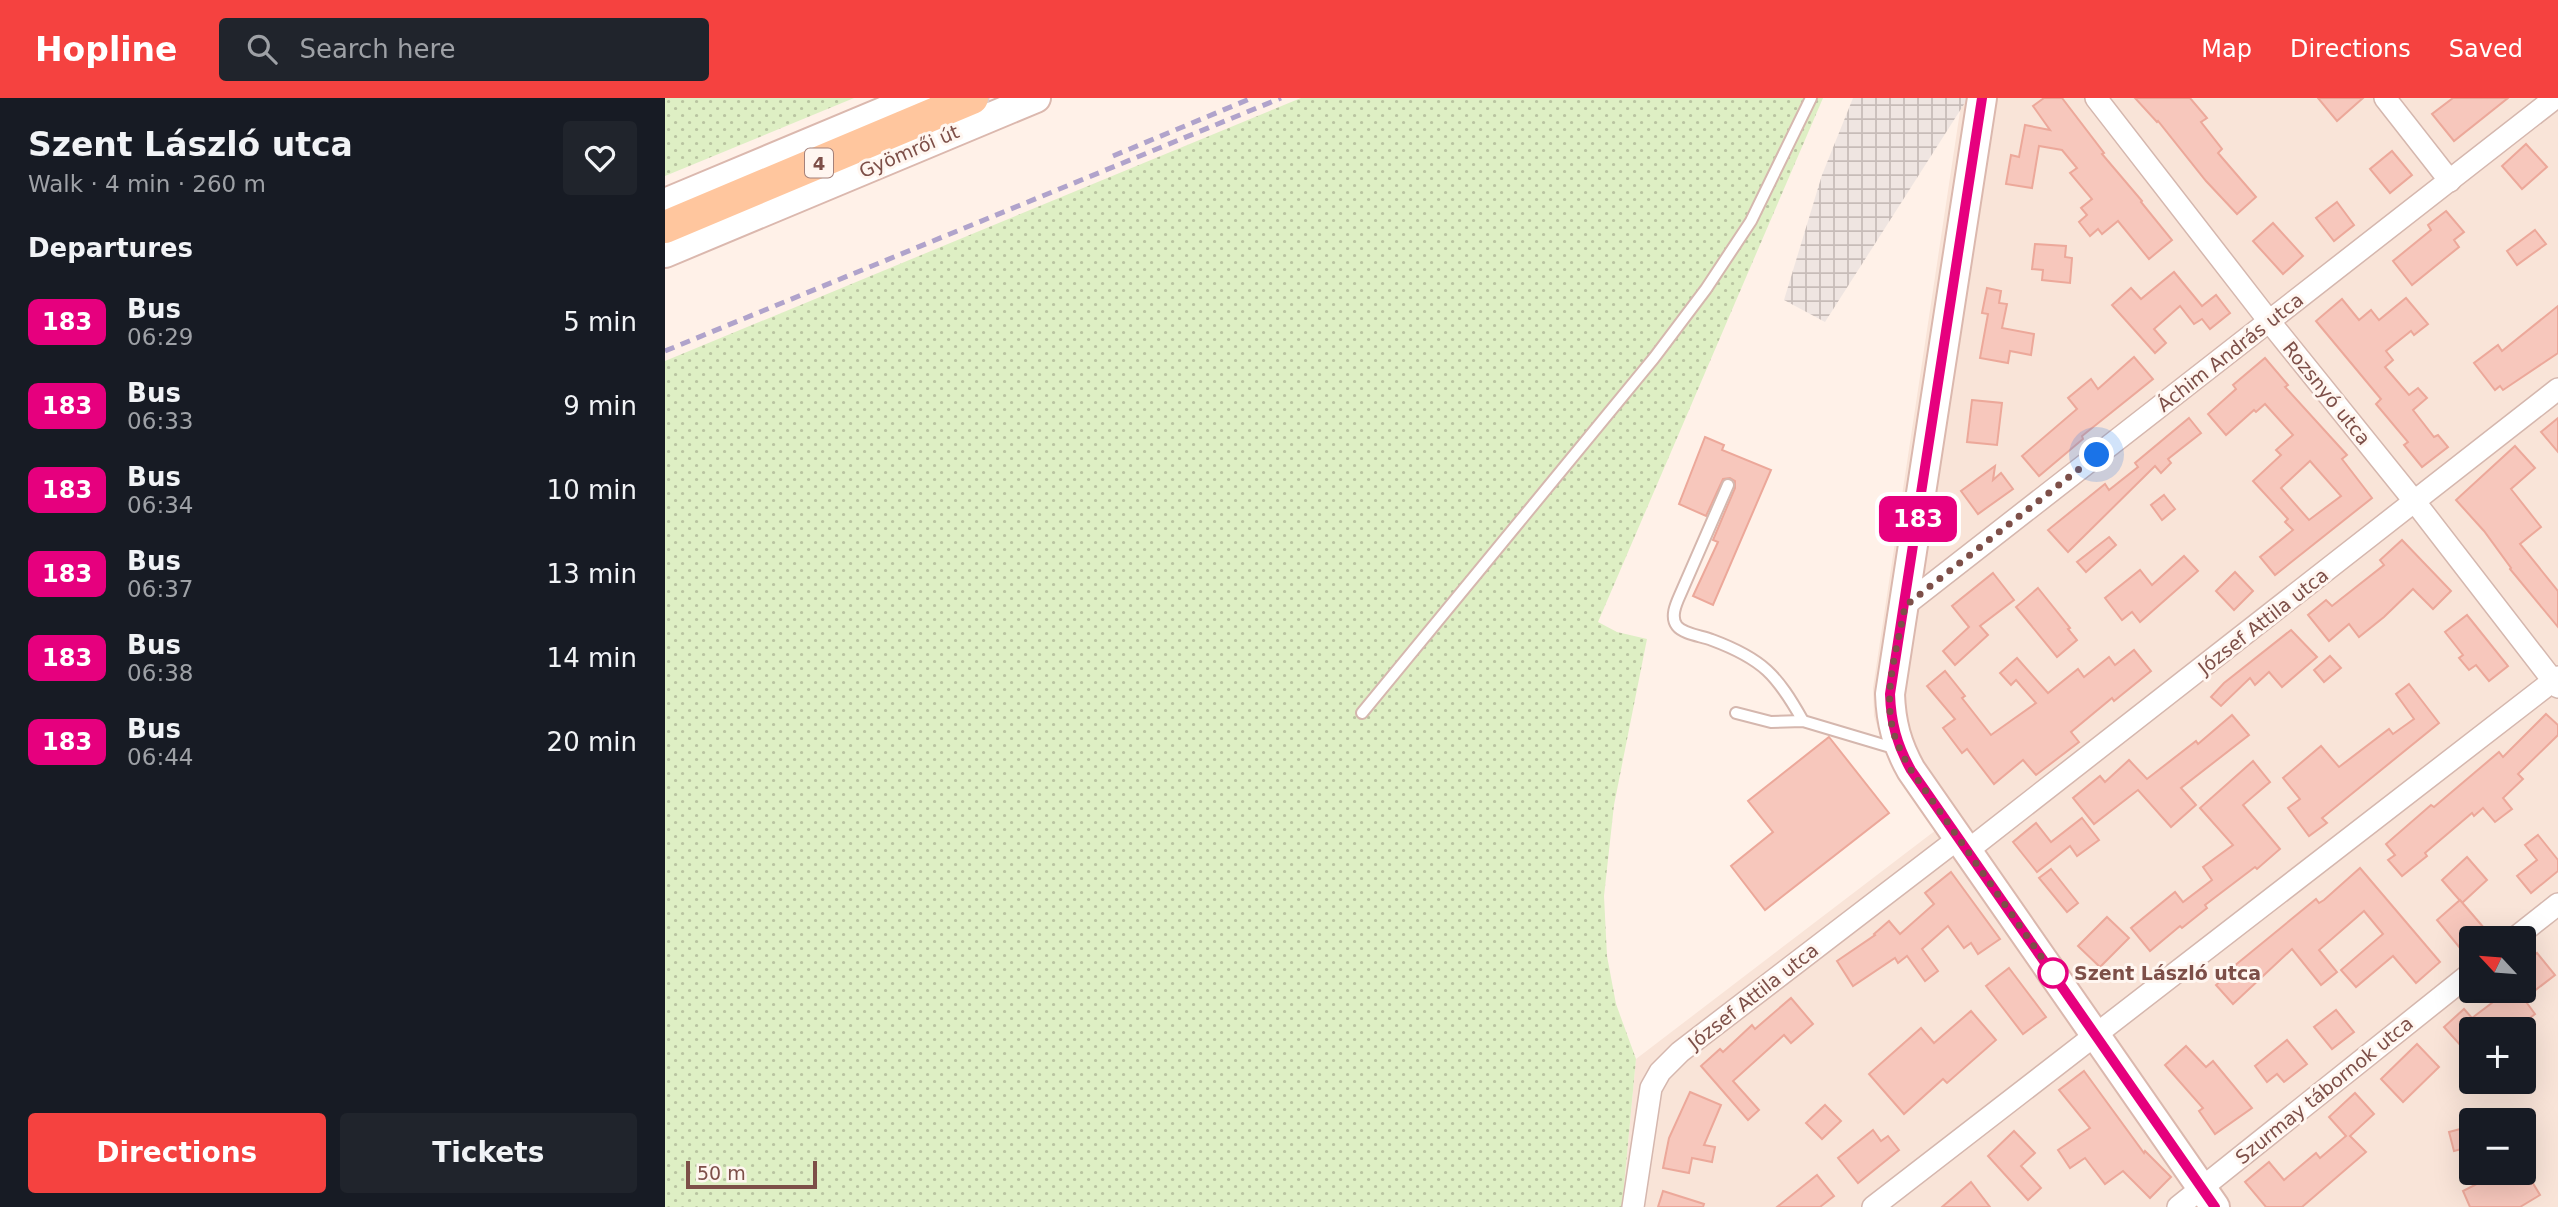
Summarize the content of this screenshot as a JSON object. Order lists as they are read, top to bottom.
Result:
{
  "streets": {
    "main road": ["4"],
    "street": [
      "Gyömrői út",
      "Áchim András utca",
      "Rozsnyó utca",
      "József Attila utca",
      "Szurmay tábornok utca"
    ]
  },
  "crossings": [
    ["Áchim András utca", "Rozsnyó utca"],
    ["Rozsnyó utca", "József Attila utca"]
  ],
  "places": ["Szent László utca"],
  "lines": ["bus line 183"],
  "scale_bar": "50 m",
  "north": "top left",
  "page": {
    "header": "Hopline",
    "search": "Search here",
    "nav": ["Map", "Directions", "Saved"],
    "heading": [
      ["Szent László utca", "Walk · 4 min · 260 m"],
      "Departures"
    ],
    "on_map": "183",
    "list": [
      {
        "mark": "183",
        "name": "Bus",
        "note": "06:29",
        "value": "5 min"
      },
      {
        "mark": "183",
        "name": "Bus",
        "note": "06:33",
        "value": "9 min"
      },
      {
        "mark": "183",
        "name": "Bus",
        "note": "06:34",
        "value": "10 min"
      },
      {
        "mark": "183",
        "name": "Bus",
        "note": "06:37",
        "value": "13 min"
      },
      {
        "mark": "183",
        "name": "Bus",
        "note": "06:38",
        "value": "14 min"
      },
      {
        "mark": "183",
        "name": "Bus",
        "note": "06:44",
        "value": "20 min"
      }
    ],
    "map_buttons": ["+", "−"],
    "buttons": ["Directions", "Tickets"],
    "scale": "50 m"
  }
}
